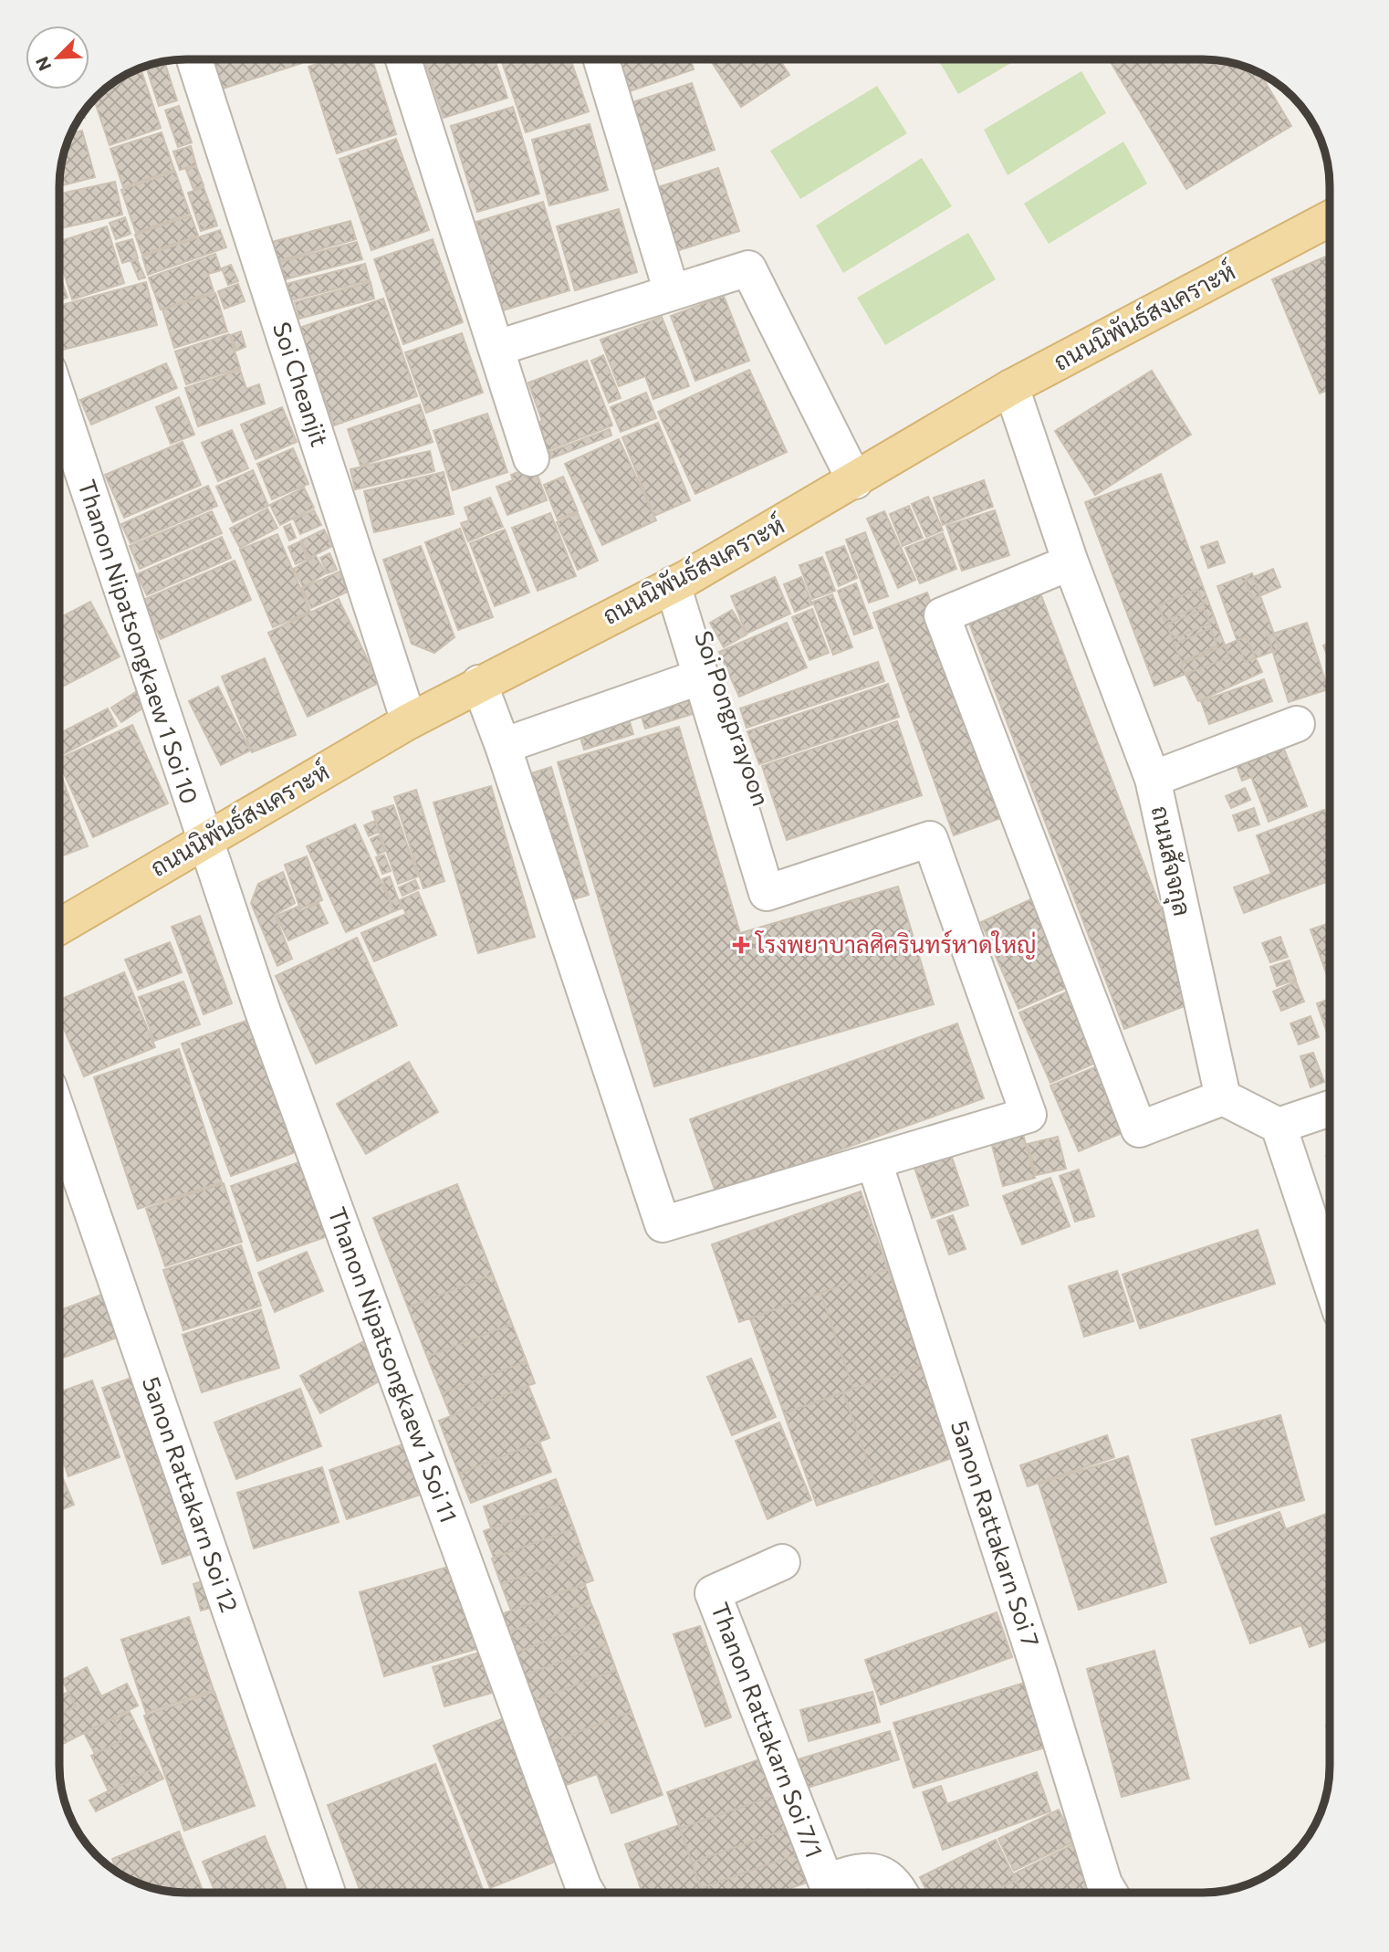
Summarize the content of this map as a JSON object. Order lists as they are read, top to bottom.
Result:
{
  "streets": {
    "main road": ["ถนนนิพันธ์สงเคราะห์"],
    "street": [
      "Soi Cheanjit",
      "Thanon Nipatsongkaew 1 Soi 10",
      "Soi Pongprayoon",
      "ถนนสัจจกุล",
      "Thanon Nipatsongkaew 1 Soi 11",
      "5anon Rattakarn Soi 12",
      "5anon Rattakarn Soi 7",
      "Thanon Rattakarn Soi 7/1"
    ]
  },
  "crossings": [
    ["ถนนนิพันธ์สงเคราะห์", "Soi Cheanjit"],
    ["ถนนนิพันธ์สงเคราะห์", "Thanon Nipatsongkaew 1 Soi 10"],
    ["ถนนนิพันธ์สงเคราะห์", "Soi Pongprayoon"],
    ["ถนนนิพันธ์สงเคราะห์", "ถนนสัจจกุล"],
    ["ถนนนิพันธ์สงเคราะห์", "Thanon Nipatsongkaew 1 Soi 11"],
    ["Thanon Nipatsongkaew 1 Soi 10", "Thanon Nipatsongkaew 1 Soi 11"]
  ],
  "places": {
    "health": ["โรงพยาบาลศิครินทร์หาดใหญ่"]
  },
  "north": "bottom left"
}
